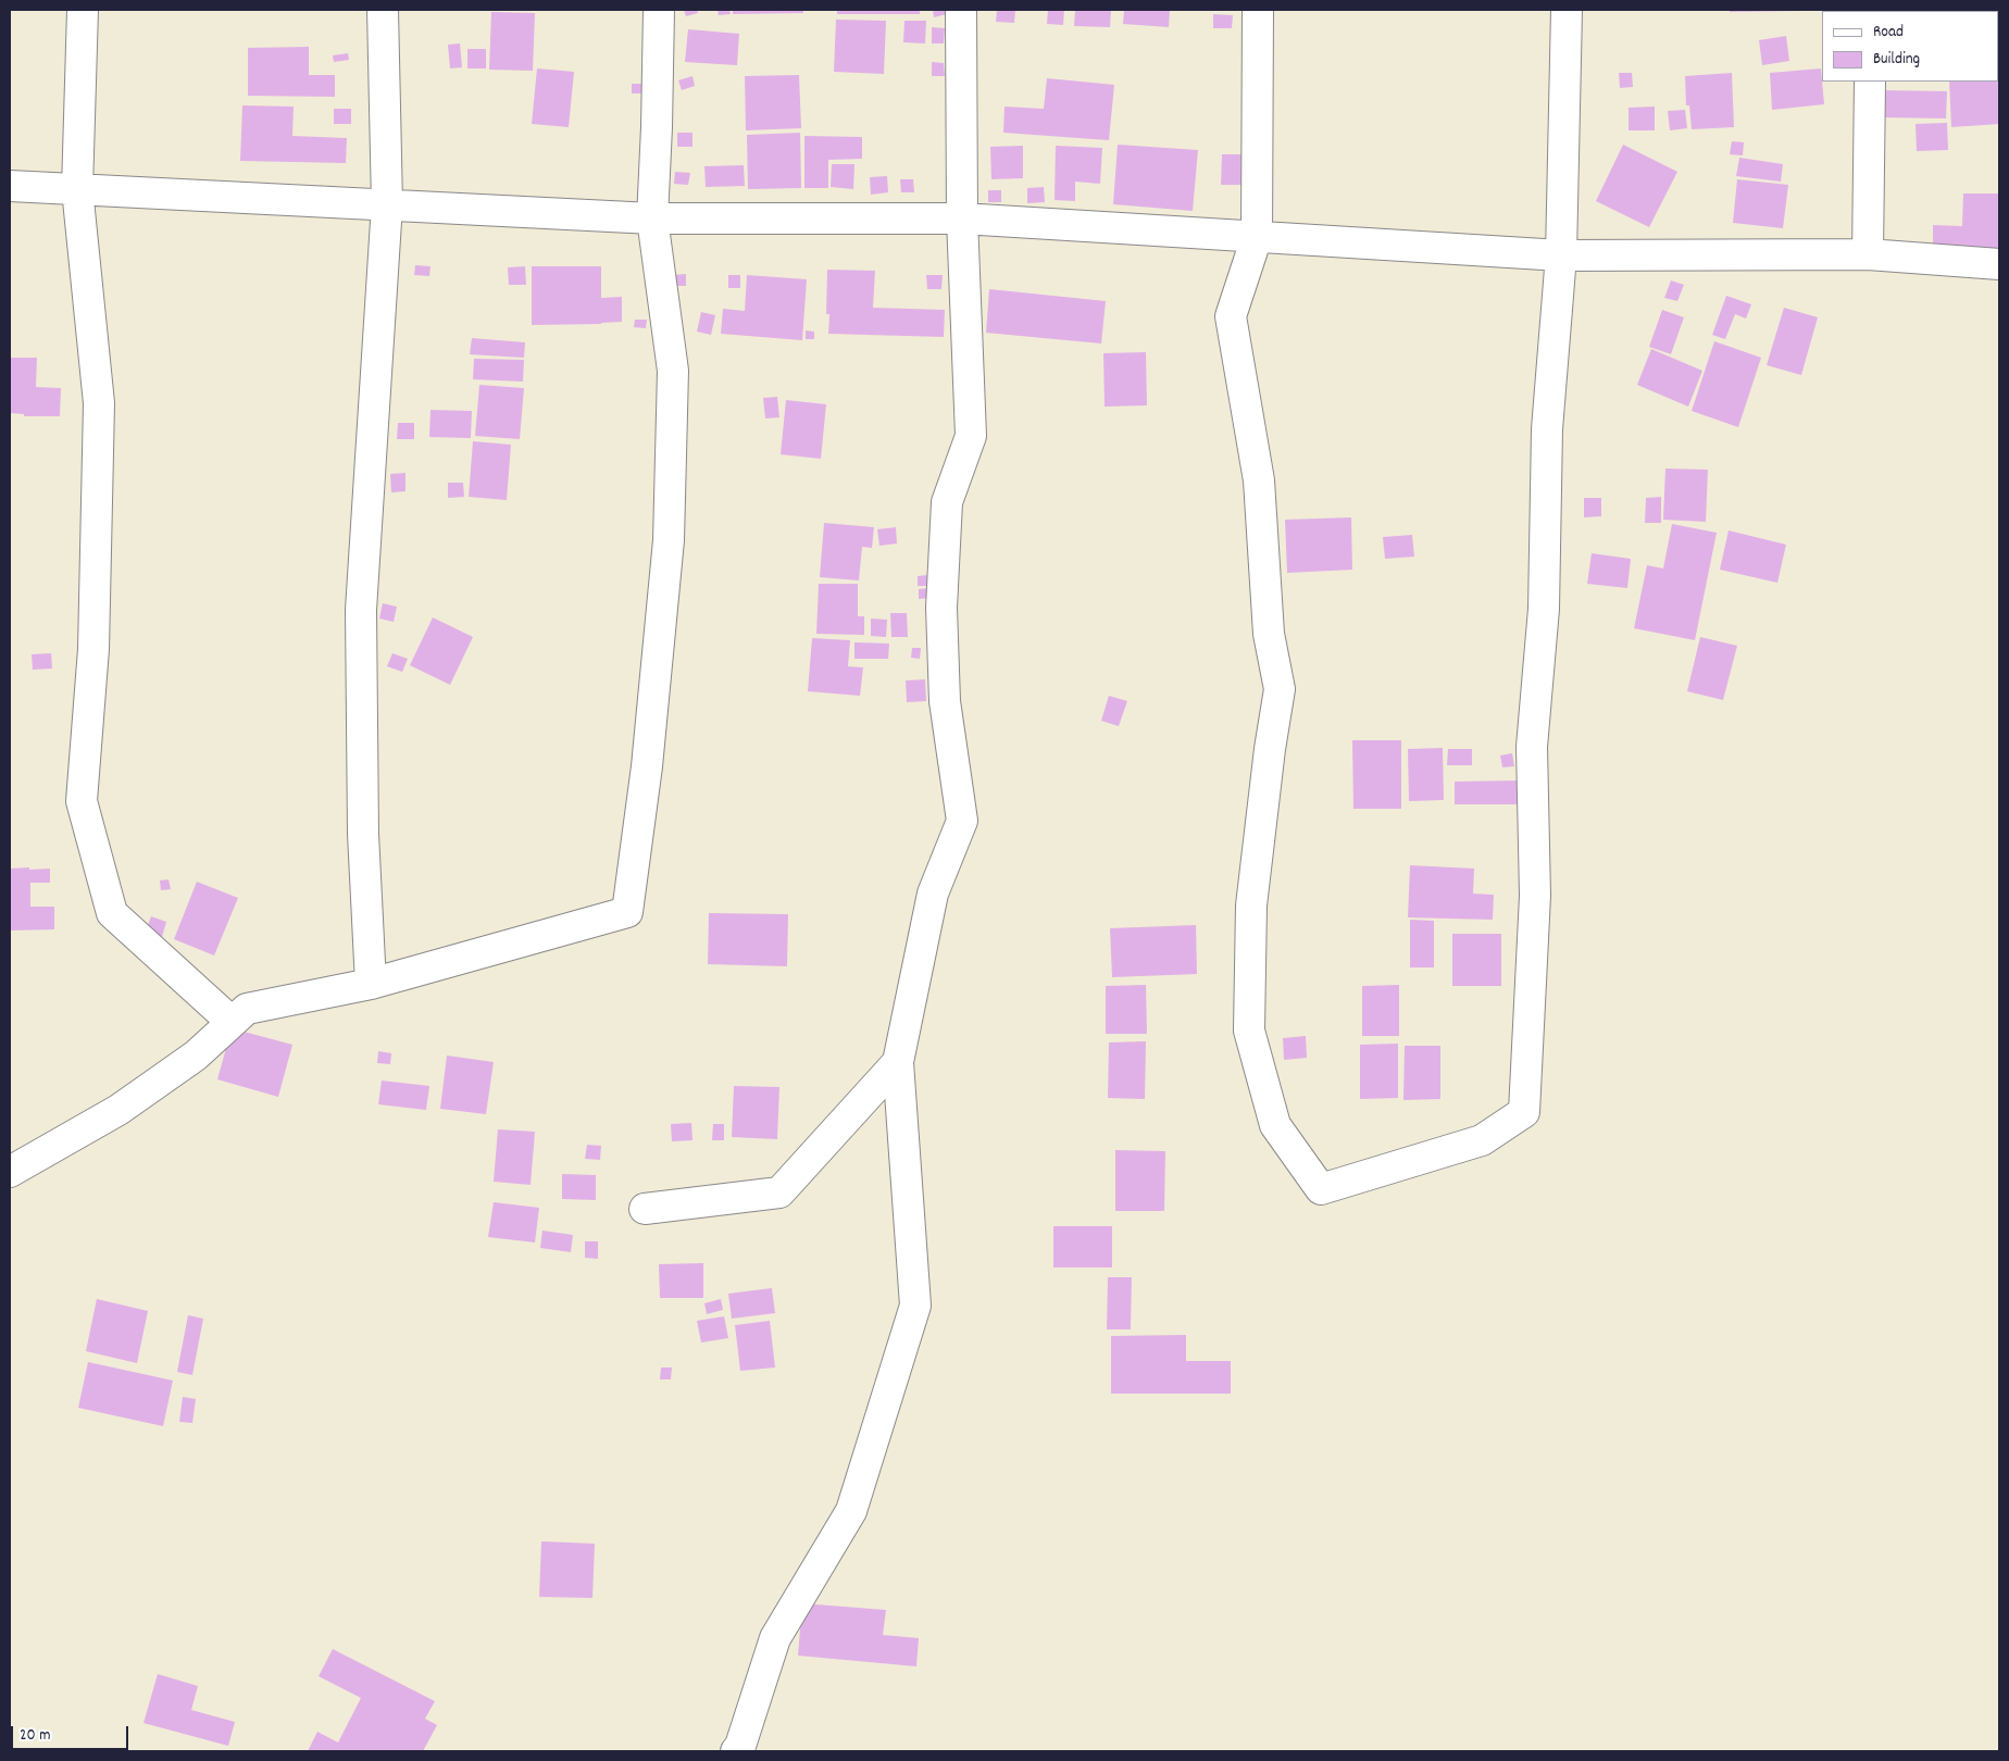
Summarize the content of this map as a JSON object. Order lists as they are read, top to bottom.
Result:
{
  "legend": ["Road", "Building"],
  "scale_bar": "20 m"
}
